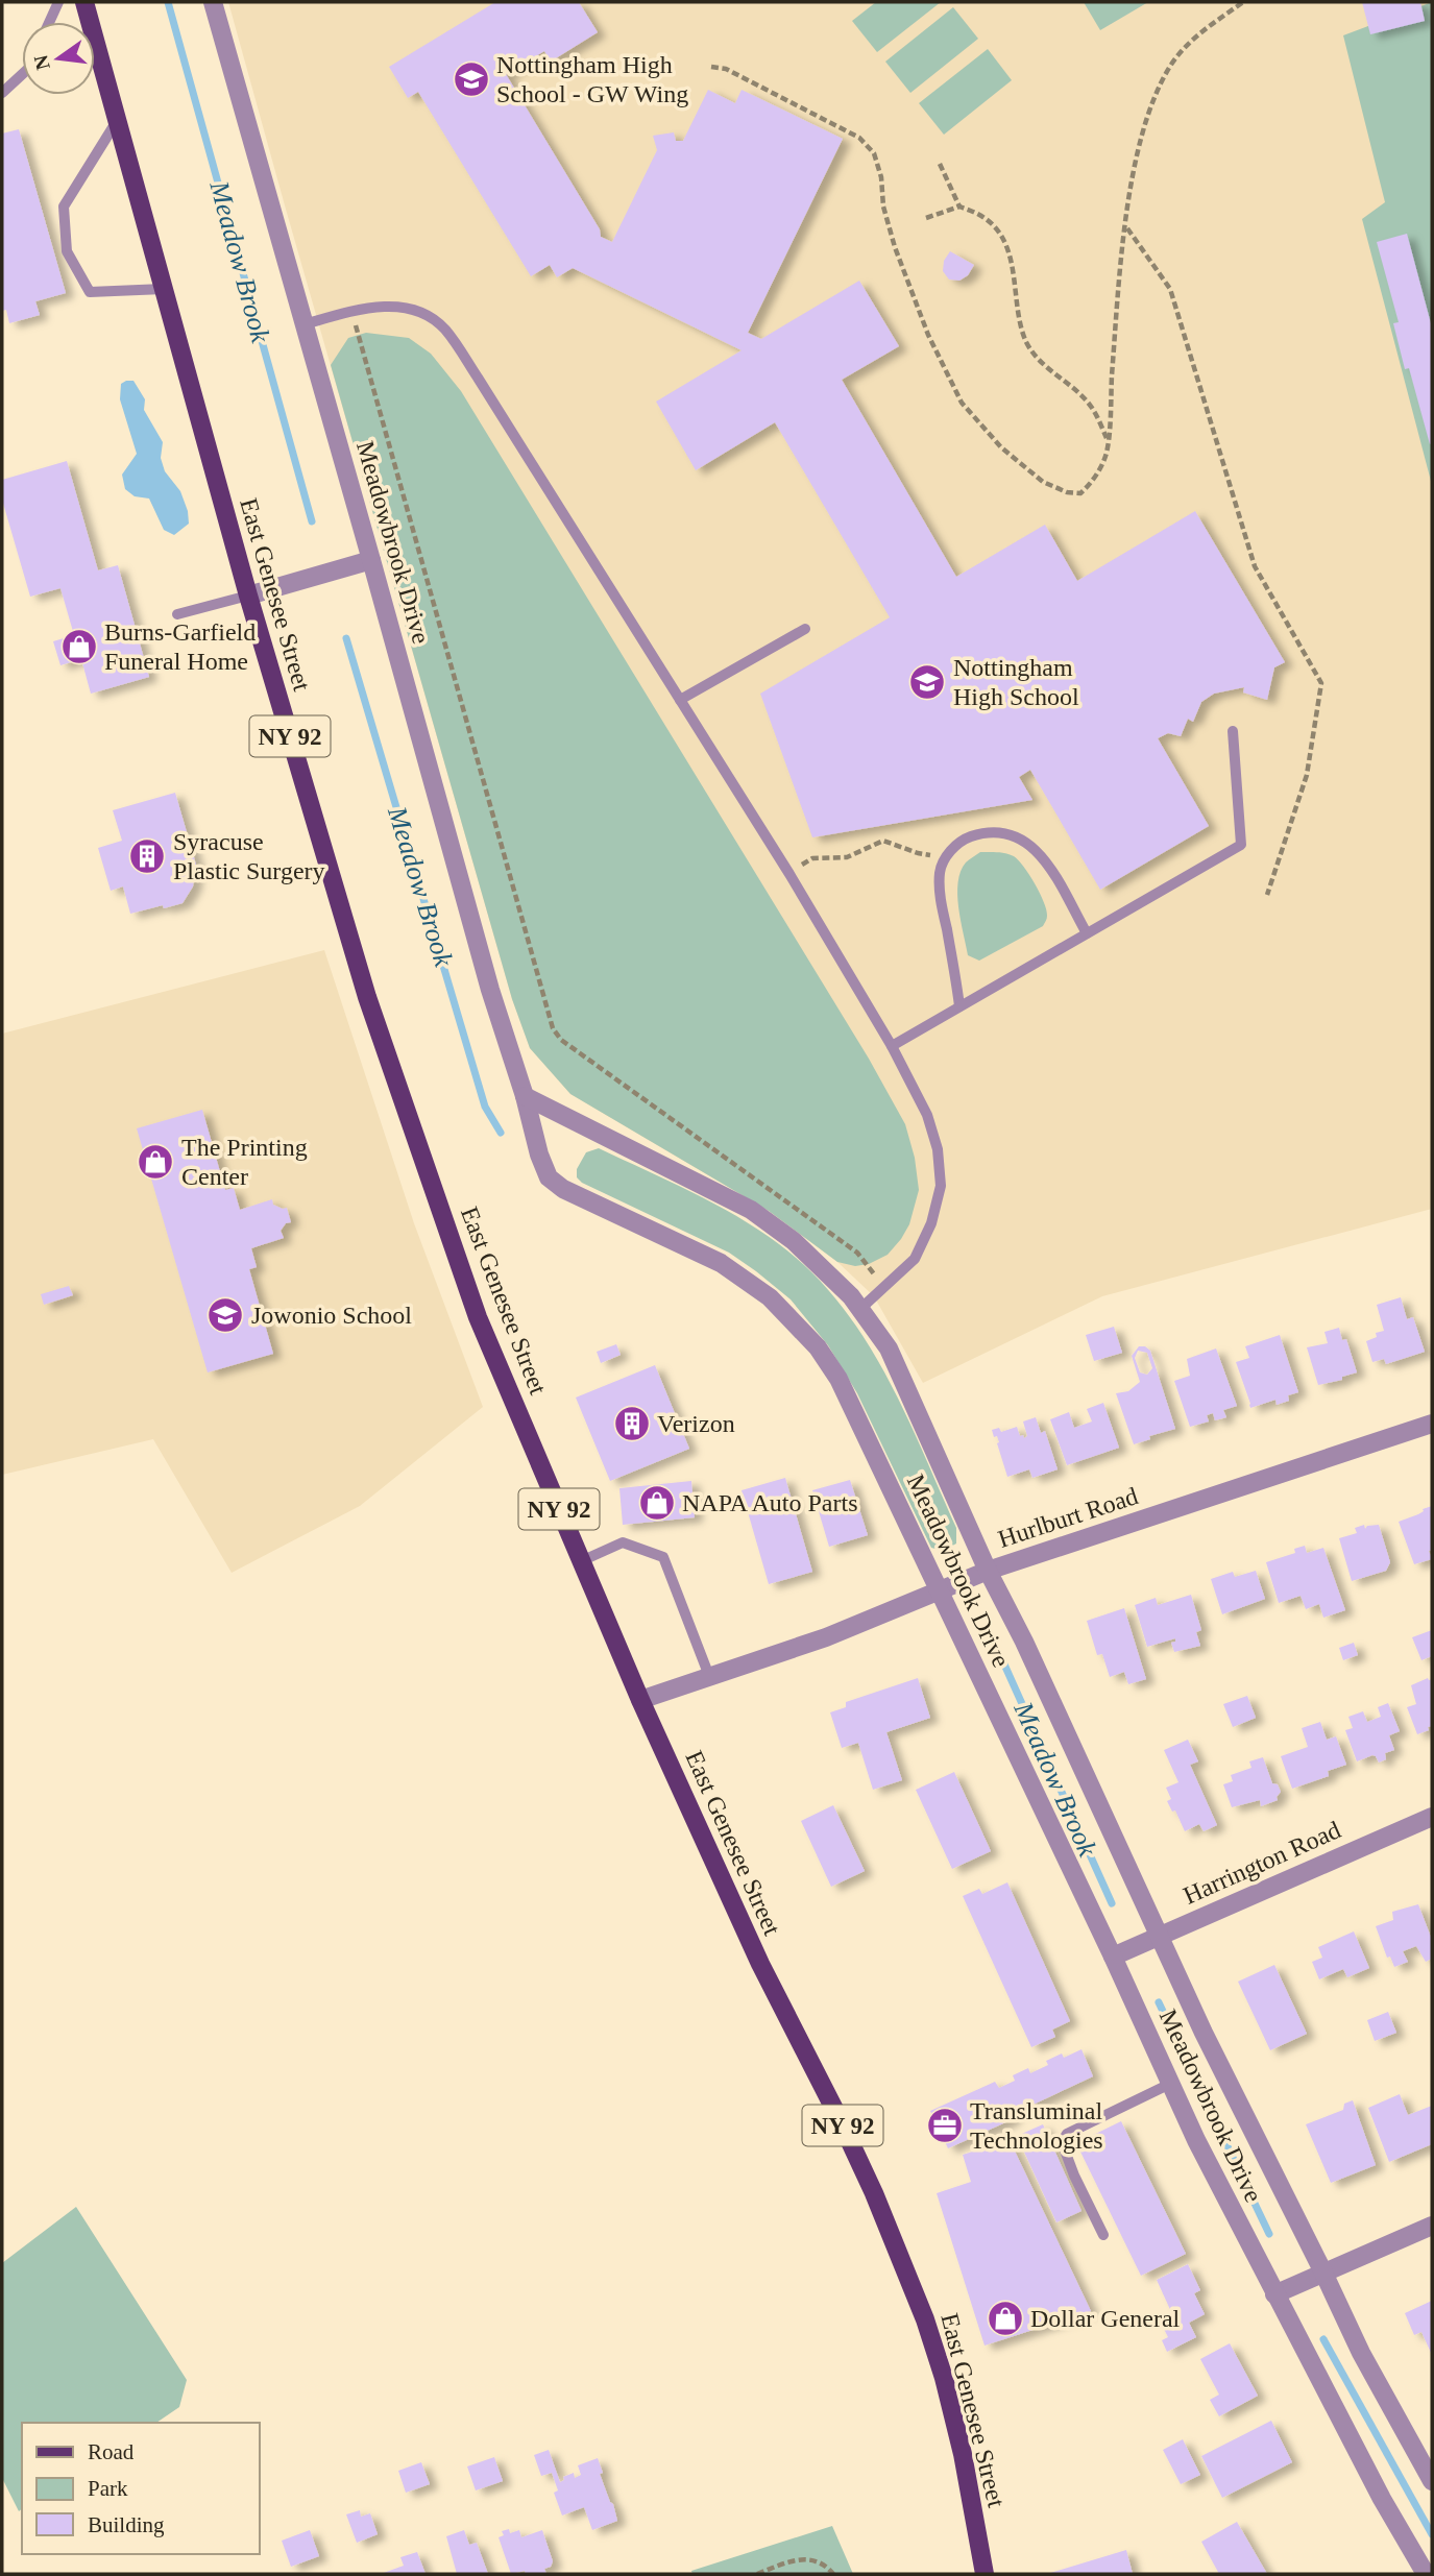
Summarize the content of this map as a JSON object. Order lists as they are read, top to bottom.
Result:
{
  "streets": {
    "main road": ["East Genesee Street", "NY 92"],
    "street": ["Meadowbrook Drive", "Hurlburt Road", "Harrington Road"]
  },
  "crossings": [
    ["Meadowbrook Drive", "Hurlburt Road"],
    ["Meadowbrook Drive", "Harrington Road"],
    ["East Genesee Street", "Hurlburt Road"]
  ],
  "water": ["Meadow Brook"],
  "places": {
    "school or university": ["Nottingham High School - GW Wing", "Nottingham High School", "Jowonio School"],
    "shop": [
      "Burns-Garfield Funeral Home",
      "The Printing Center",
      "NAPA Auto Parts",
      "Dollar General"
    ],
    "building": ["Syracuse Plastic Surgery", "Verizon"],
    "office": ["Transluminal Technologies"]
  },
  "legend": ["Road", "Park", "Building"],
  "north": "left"
}
